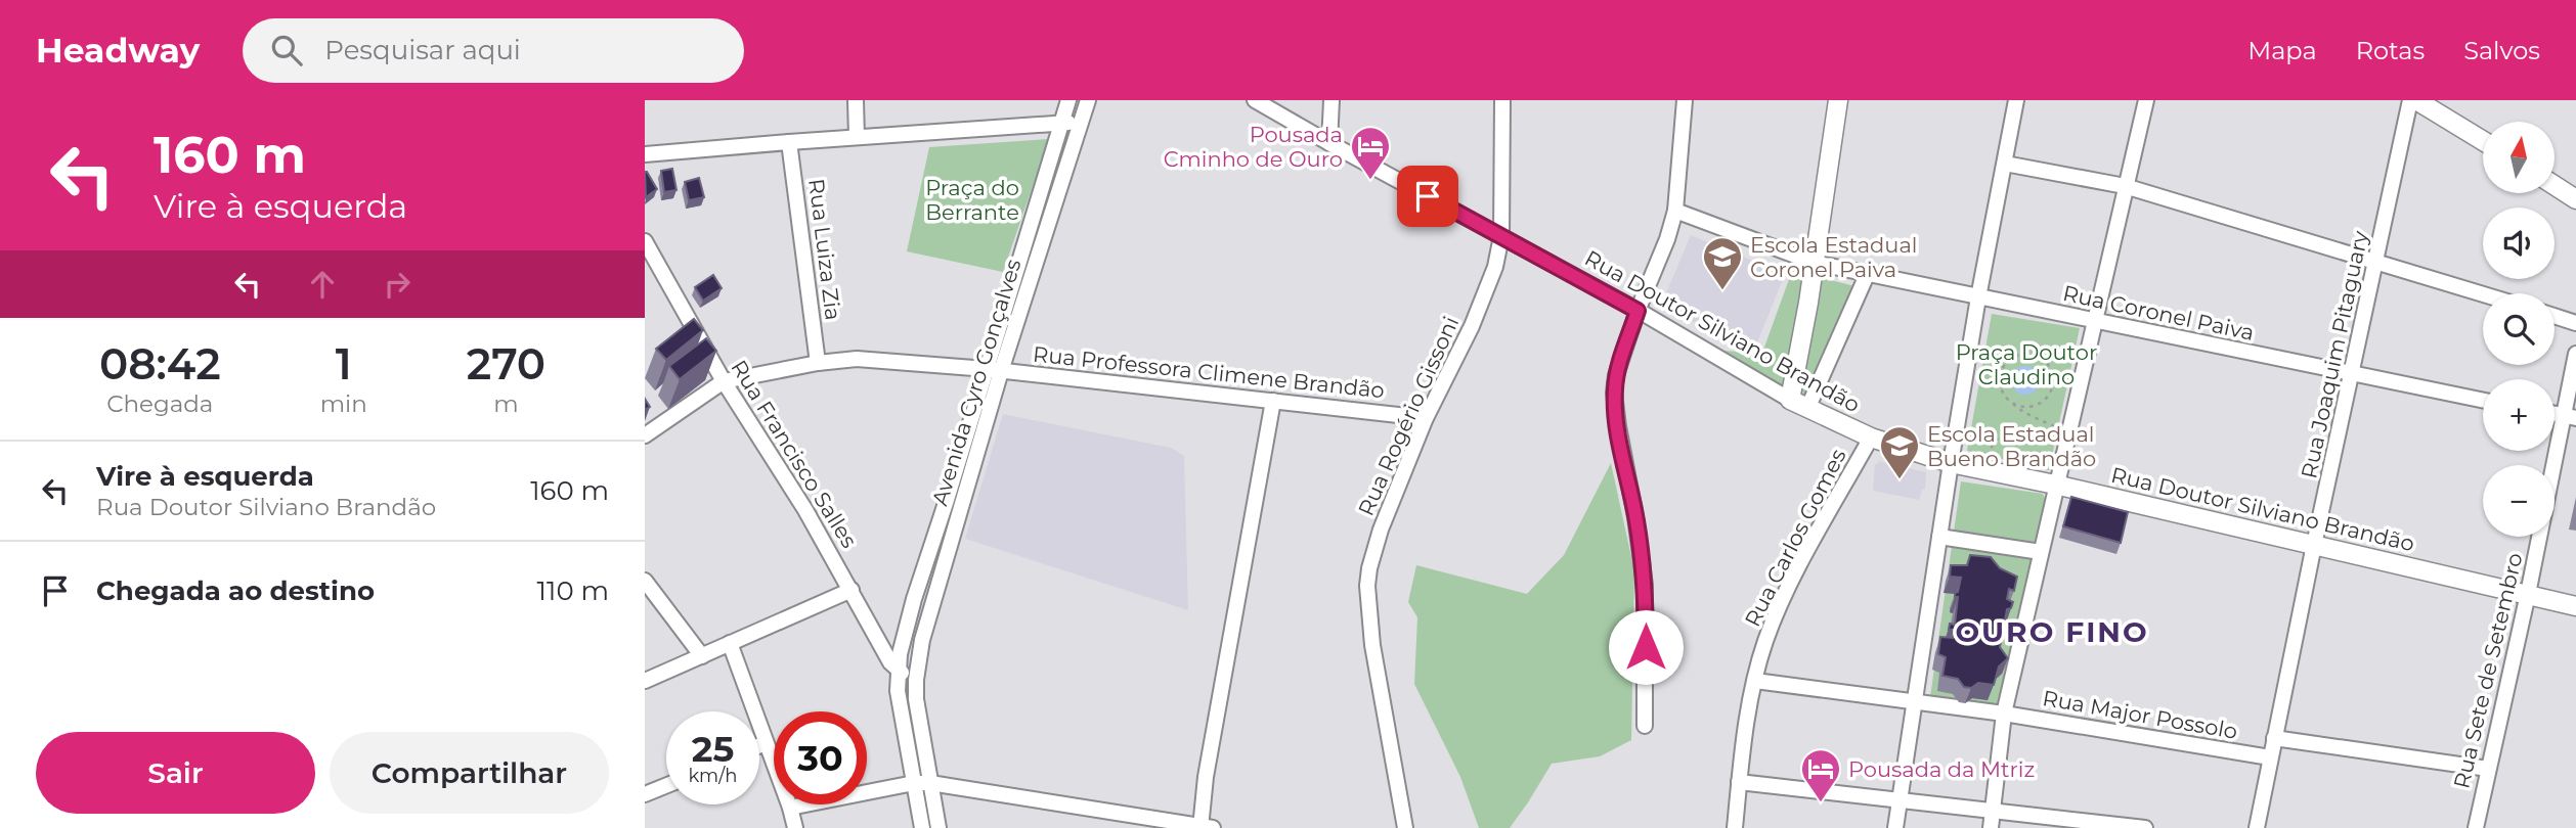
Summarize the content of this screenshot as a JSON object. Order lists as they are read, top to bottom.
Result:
{
  "streets": {
    "street": [
      "Rua Luiza Zia",
      "Rua Coronel Paiva",
      "Rua Doutor Silviano Brandão",
      "Rua Joaquim Pitaguary",
      "Rua Professora Climene Brandão",
      "Avenida Cyro Gonçalves",
      "Rua Rogério Gissoni",
      "Rua Francisco Salles",
      "Rua Carlos Gomes",
      "Rua Sete de Setembro",
      "Rua Major Possolo"
    ]
  },
  "crossings": [
    ["Rua Luiza Zia", "Rua Professora Climene Brandão"],
    ["Rua Coronel Paiva", "Rua Joaquim Pitaguary"],
    ["Rua Doutor Silviano Brandão", "Rua Joaquim Pitaguary"],
    ["Rua Doutor Silviano Brandão", "Rua Rogério Gissoni"],
    ["Rua Doutor Silviano Brandão", "Rua Carlos Gomes"],
    ["Rua Doutor Silviano Brandão", "Rua Sete de Setembro"],
    ["Rua Joaquim Pitaguary", "Rua Major Possolo"],
    ["Rua Professora Climene Brandão", "Avenida Cyro Gonçalves"],
    ["Rua Professora Climene Brandão", "Rua Rogério Gissoni"],
    ["Rua Professora Climene Brandão", "Rua Francisco Salles"],
    ["Avenida Cyro Gonçalves", "Rua Francisco Salles"],
    ["Rua Carlos Gomes", "Rua Major Possolo"]
  ],
  "districts": ["OURO FINO"],
  "parks": ["Praça do Berrante", "Praça Doutor Claudino"],
  "places": {
    "hotel": ["Pousada Cminho de Ouro", "Pousada da Mtriz"],
    "school or university": ["Escola Estadual Coronel Paiva", "Escola Estadual Bueno Brandão"]
  },
  "north": "top",
  "page": {
    "header": "Headway",
    "search": "Pesquisar aqui",
    "nav": ["Mapa", "Rotas", "Salvos"],
    "turn": ["160 m", "Vire à esquerda"],
    "map_buttons": ["+", "−"],
    "eta": [
      "08:42",
      "Chegada",
      "1",
      "min",
      "270",
      "m"
    ],
    "list": [
      {
        "name": "Vire à esquerda",
        "note": "Rua Doutor Silviano Brandão",
        "value": "160 m"
      },
      {
        "name": "Chegada ao destino",
        "value": "110 m"
      }
    ],
    "speed": "25 km/h",
    "limit": "30",
    "buttons": ["Sair", "Compartilhar"]
  }
}
